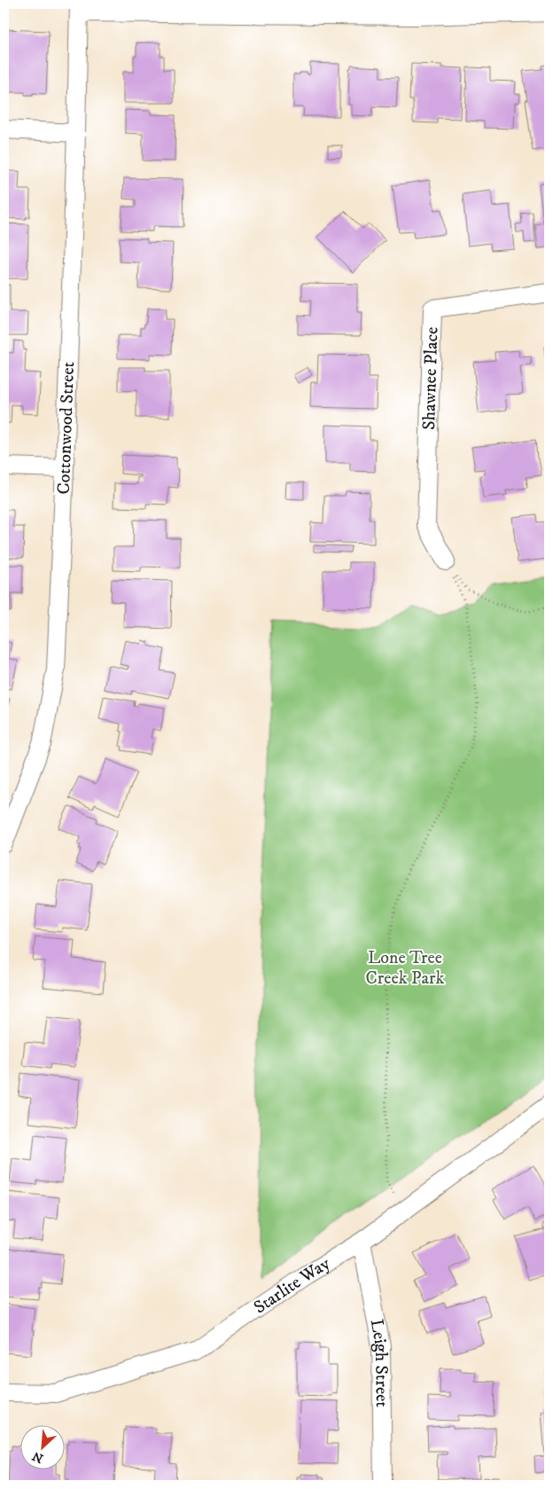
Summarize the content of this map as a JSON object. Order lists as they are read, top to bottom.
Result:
{
  "streets": {
    "street": [
      "Shawnee Place",
      "Cottonwood Street",
      "Starlite Way",
      "Leigh Street"
    ]
  },
  "crossings": [
    ["Starlite Way", "Leigh Street"]
  ],
  "parks": ["Lone Tree Creek Park"],
  "north": "bottom left"
}
